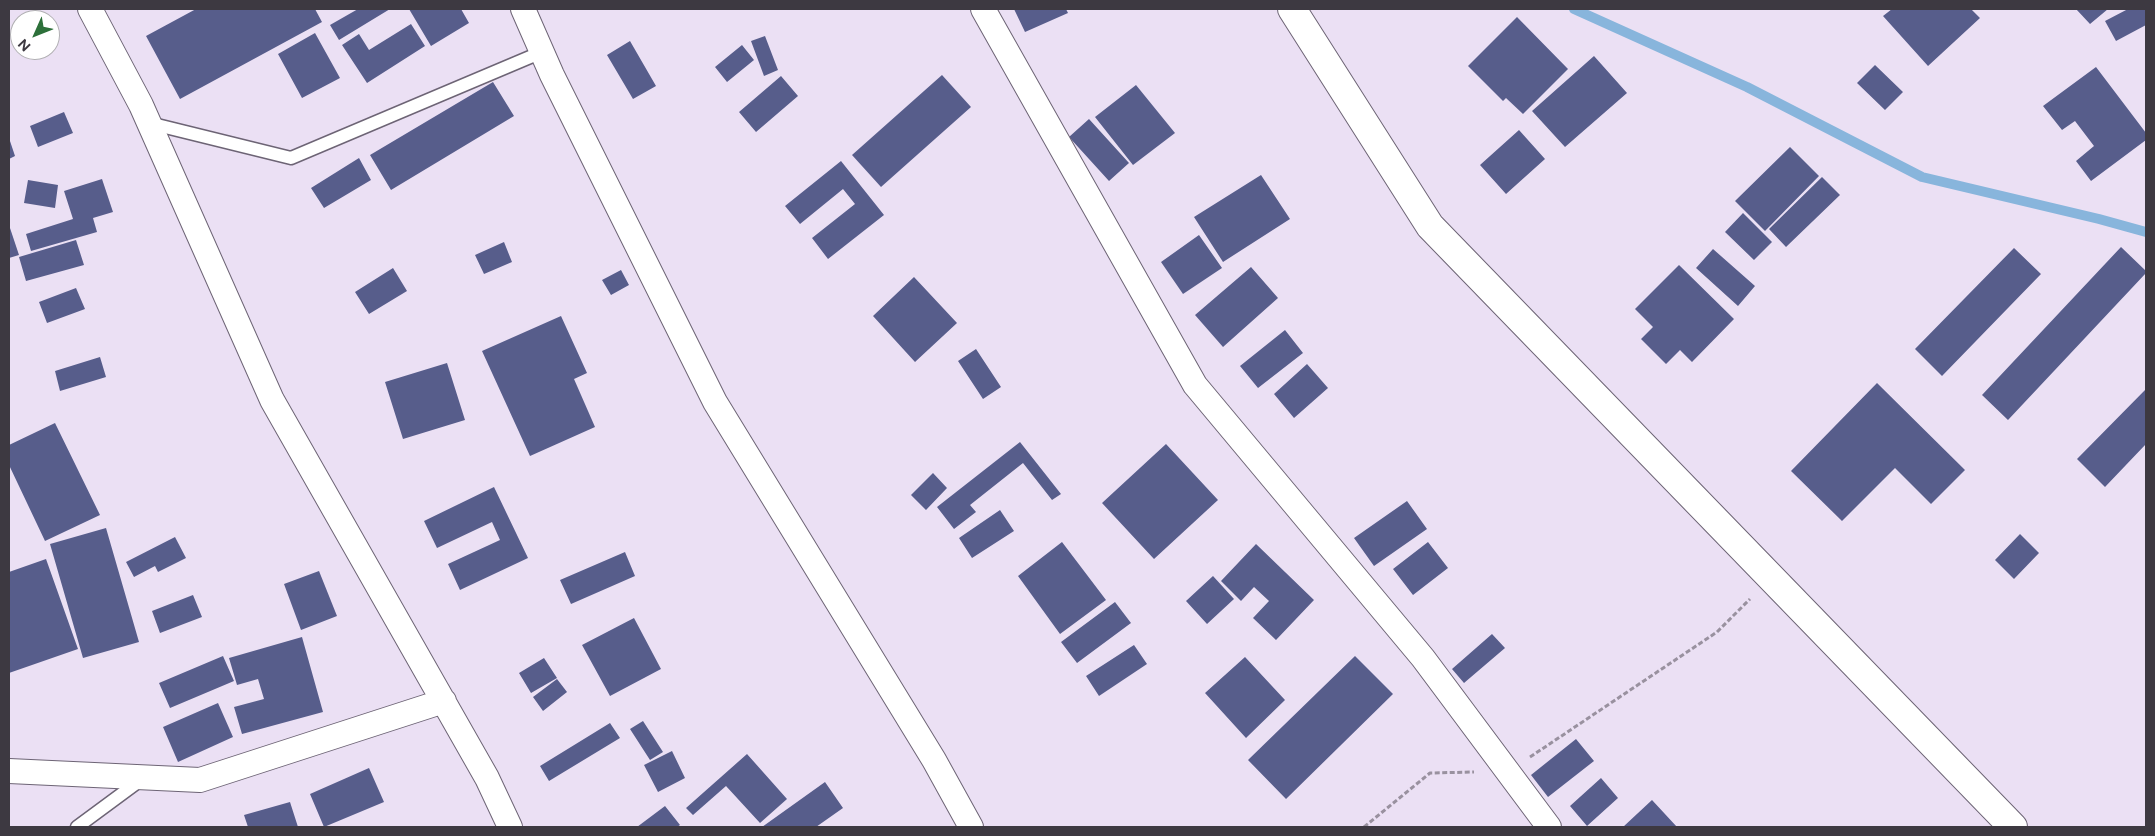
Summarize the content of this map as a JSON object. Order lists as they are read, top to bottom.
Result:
{
  "north": "bottom left"
}
